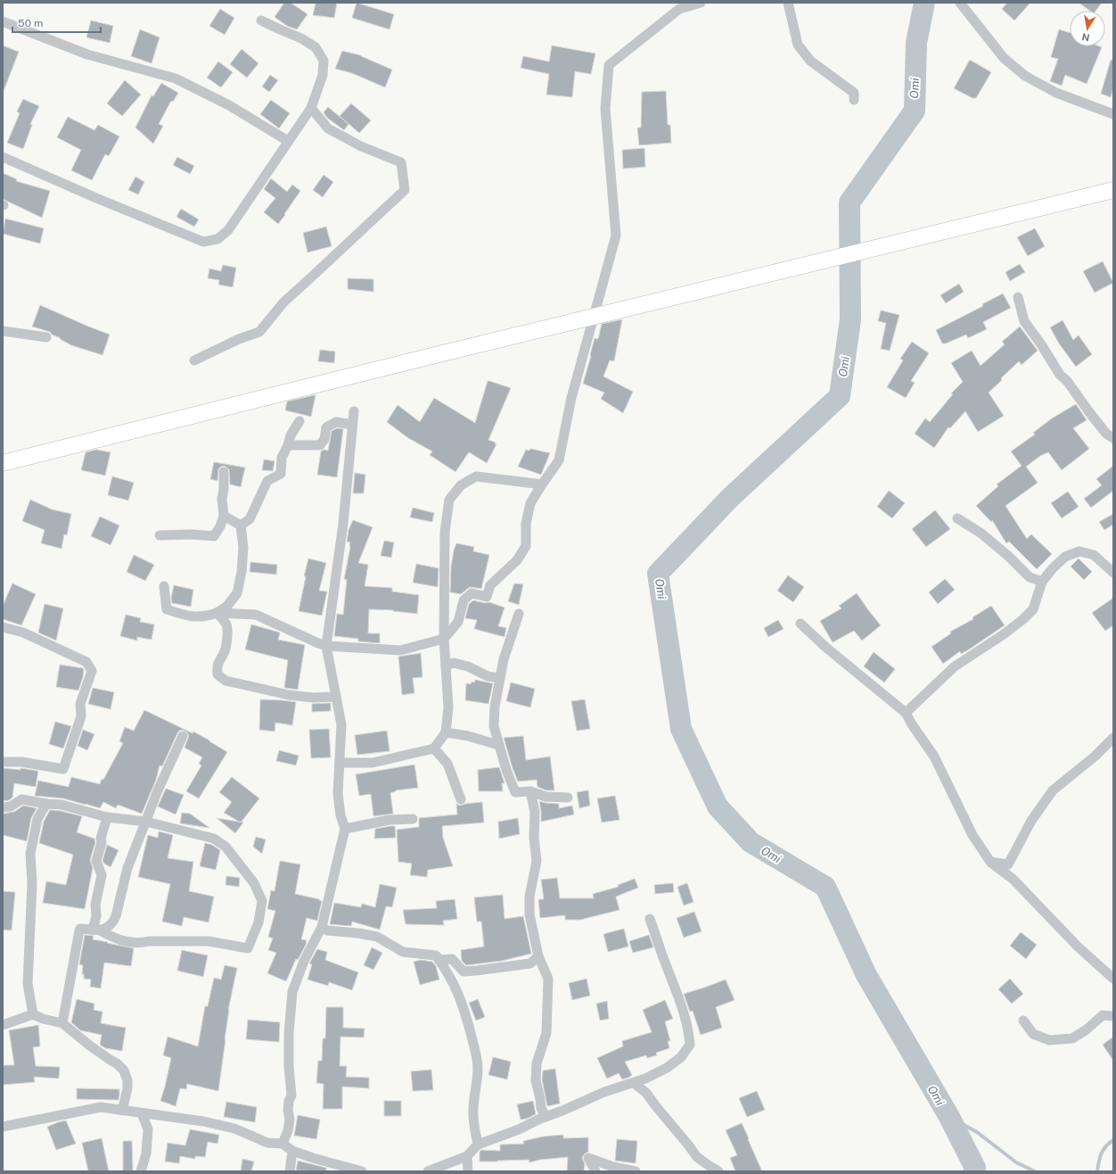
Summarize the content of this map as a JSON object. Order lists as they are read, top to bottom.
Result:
{
  "water": ["Omi"],
  "scale_bar": "50 m",
  "north": "bottom"
}
